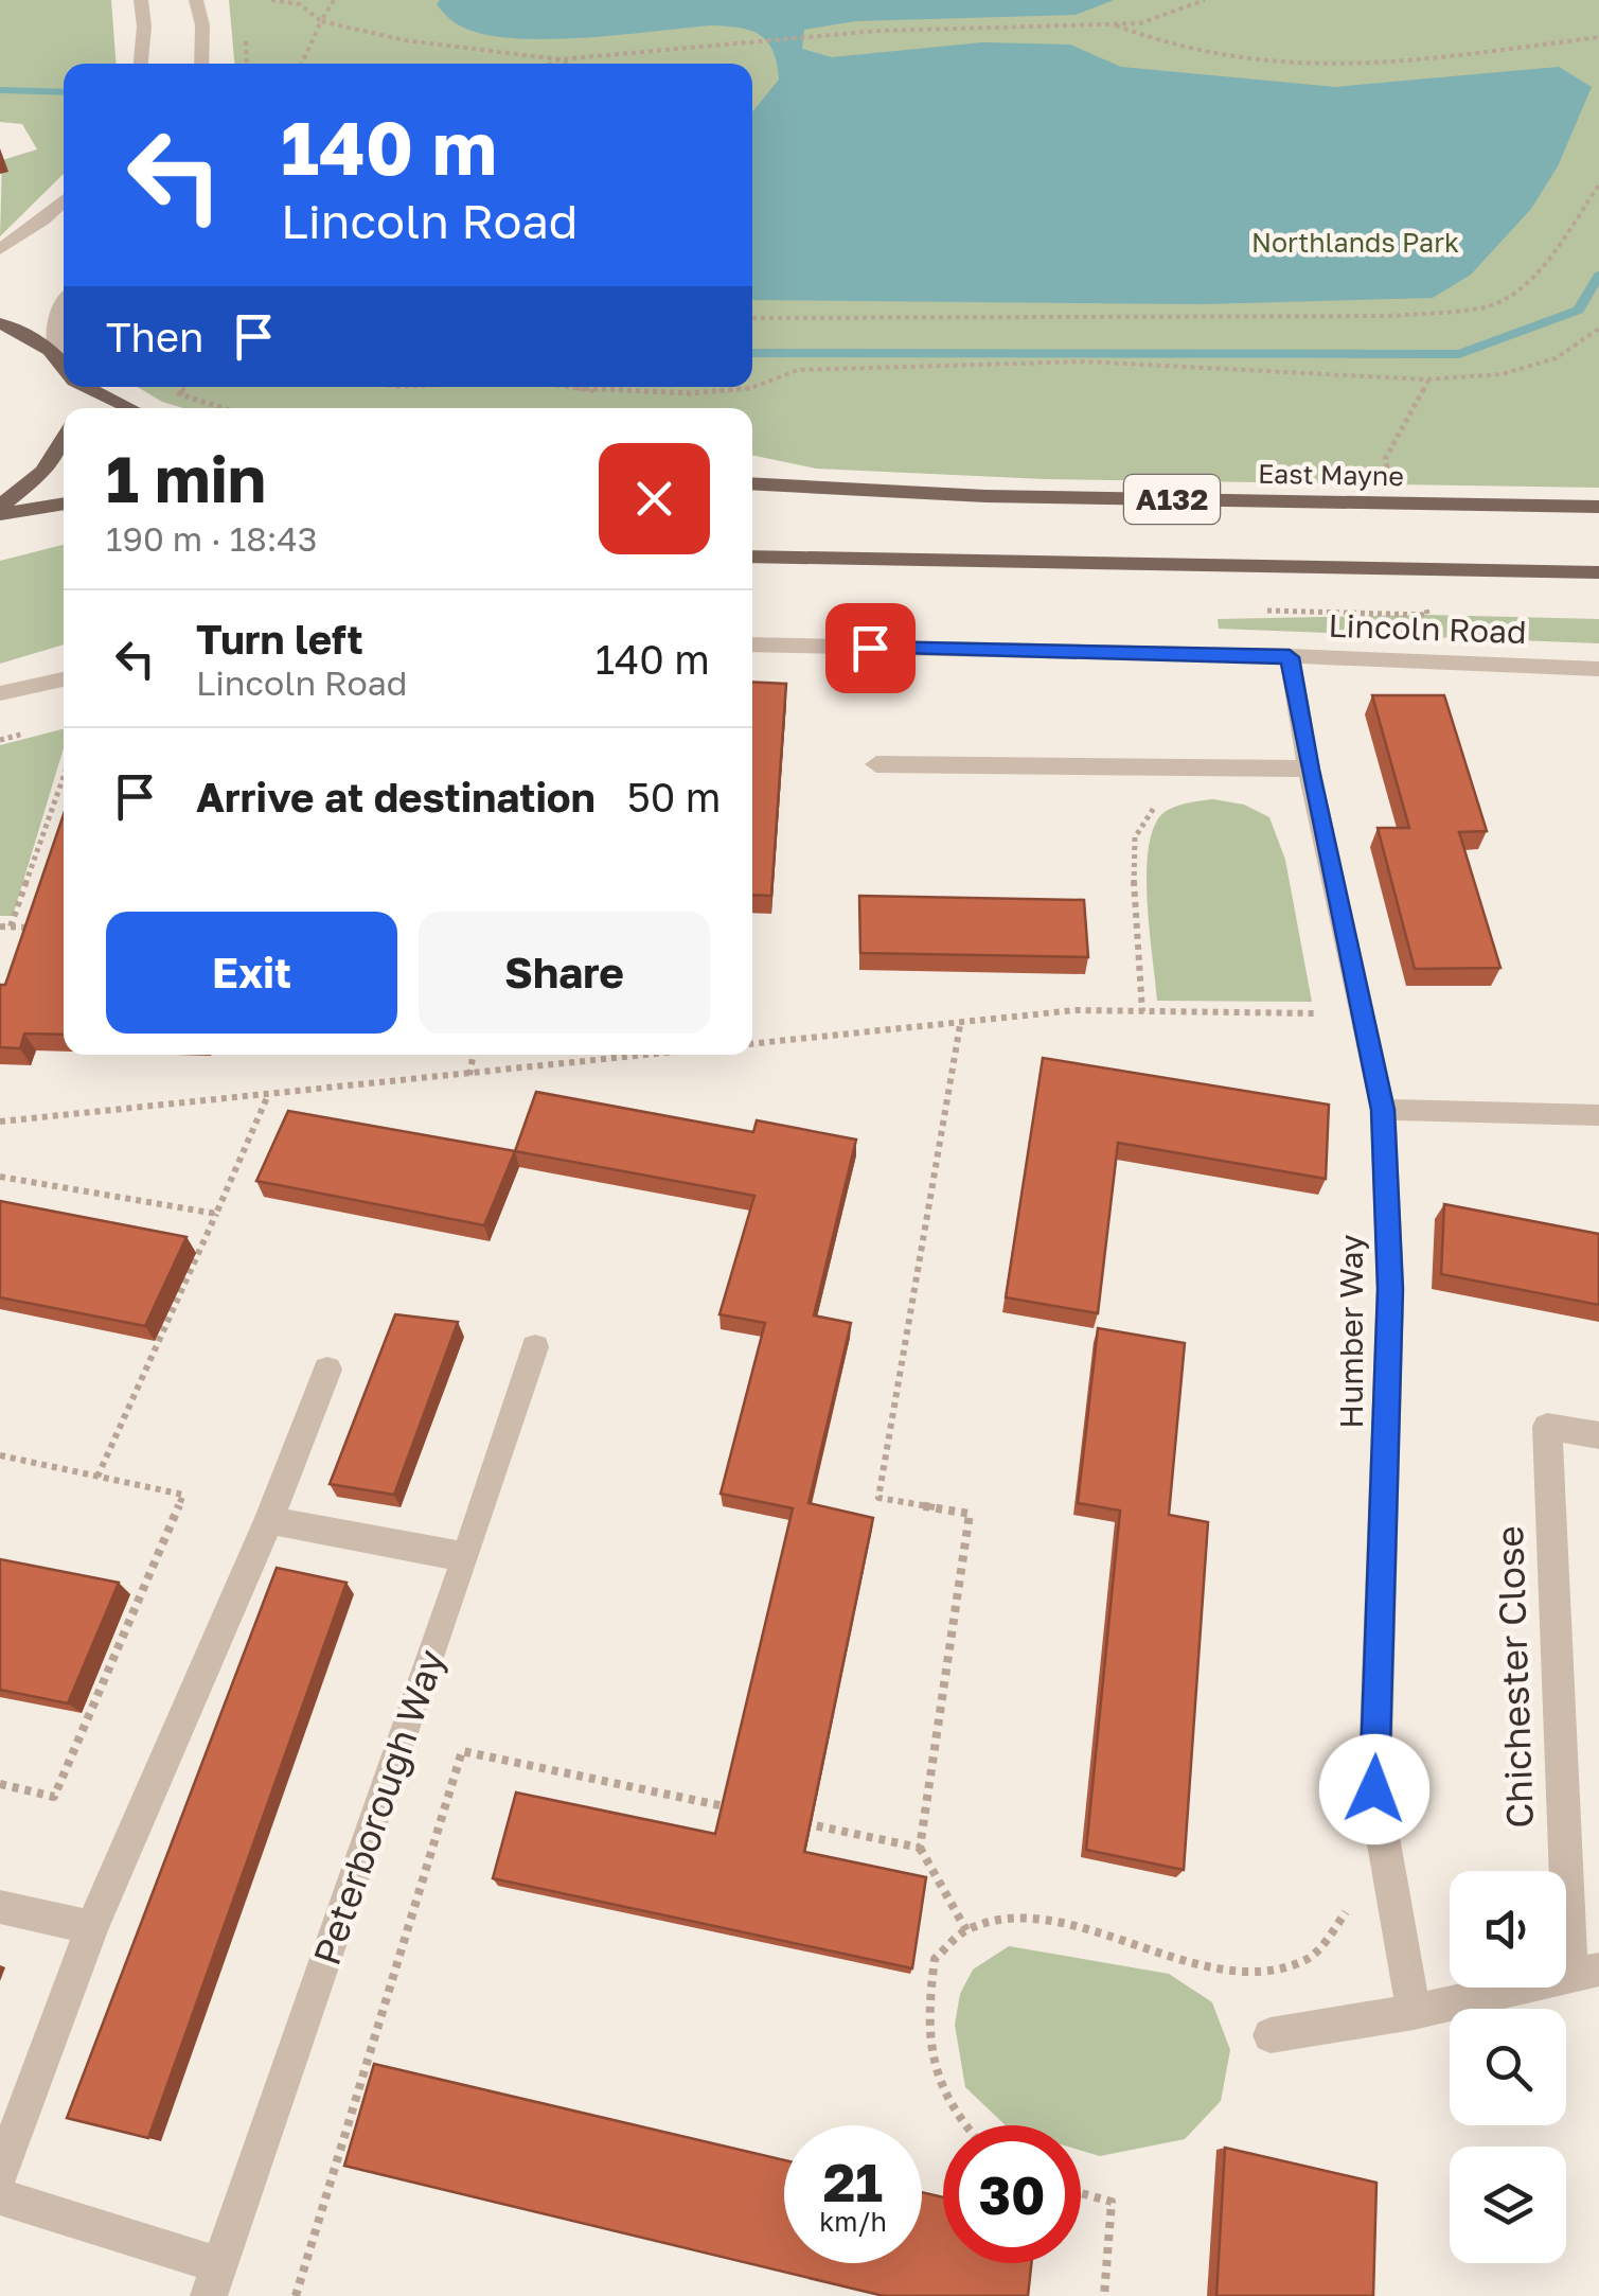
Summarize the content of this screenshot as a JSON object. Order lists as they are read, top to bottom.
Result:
{
  "streets": {
    "main road": ["East Mayne", "A132"],
    "street": [
      "Lincoln Road",
      "Humber Way",
      "Chichester Close",
      "Peterborough Way"
    ]
  },
  "crossings": [
    ["Lincoln Road", "Humber Way"],
    ["Humber Way", "Chichester Close"]
  ],
  "parks": ["Northlands Park"],
  "page": {
    "turn": ["140 m", "Lincoln Road"],
    "then": "Then",
    "heading": ["1 min", "190 m · 18:43"],
    "list": [
      {
        "name": "Turn left",
        "note": "Lincoln Road",
        "value": "140 m"
      },
      {
        "name": "Arrive at destination",
        "value": "50 m"
      }
    ],
    "buttons": ["Exit", "Share"],
    "speed": "21 km/h",
    "limit": "30"
  }
}
